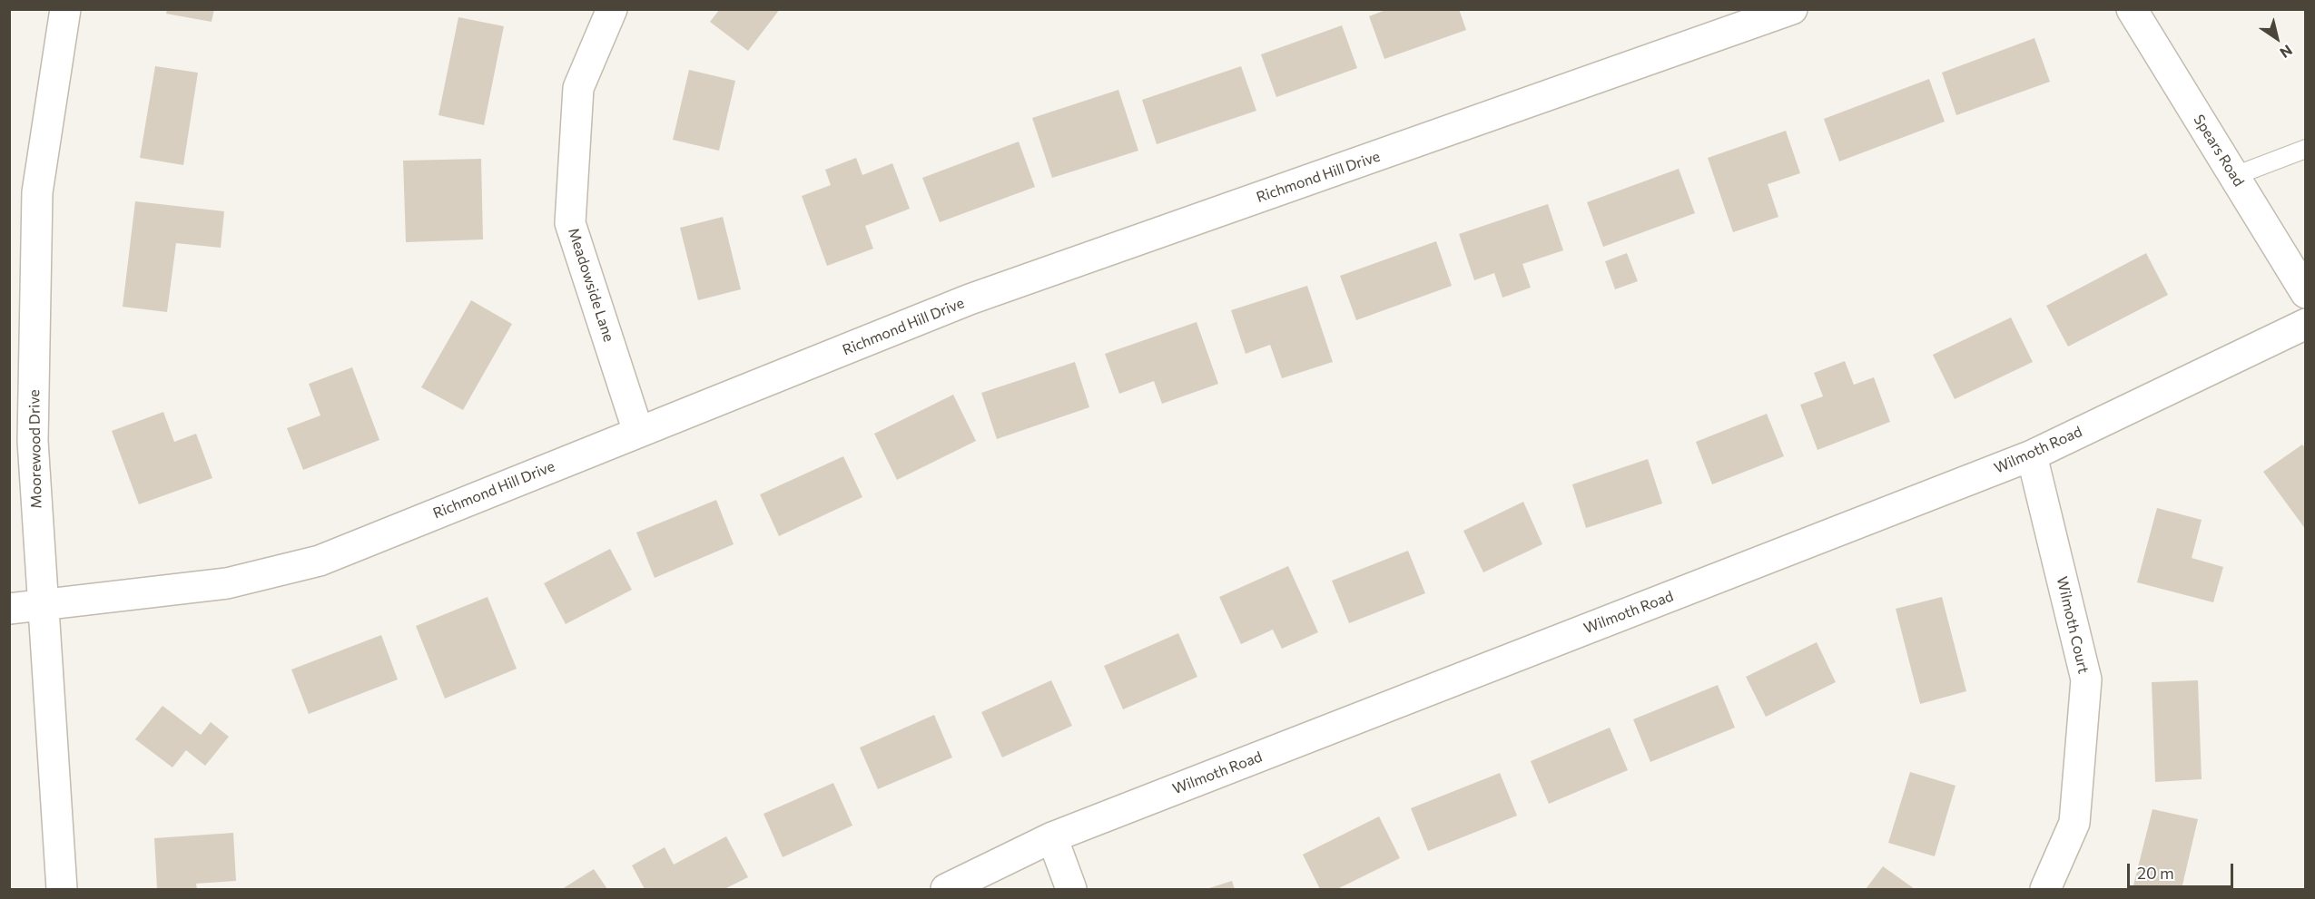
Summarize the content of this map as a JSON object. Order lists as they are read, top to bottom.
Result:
{
  "streets": {
    "street": [
      "Spears Road",
      "Richmond Hill Drive",
      "Meadowside Lane",
      "Moorewood Drive",
      "Wilmoth Road",
      "Wilmoth Court"
    ]
  },
  "crossings": [
    ["Richmond Hill Drive", "Meadowside Lane"],
    ["Richmond Hill Drive", "Moorewood Drive"],
    ["Wilmoth Road", "Wilmoth Court"]
  ],
  "scale_bar": "20 m",
  "north": "bottom right"
}
